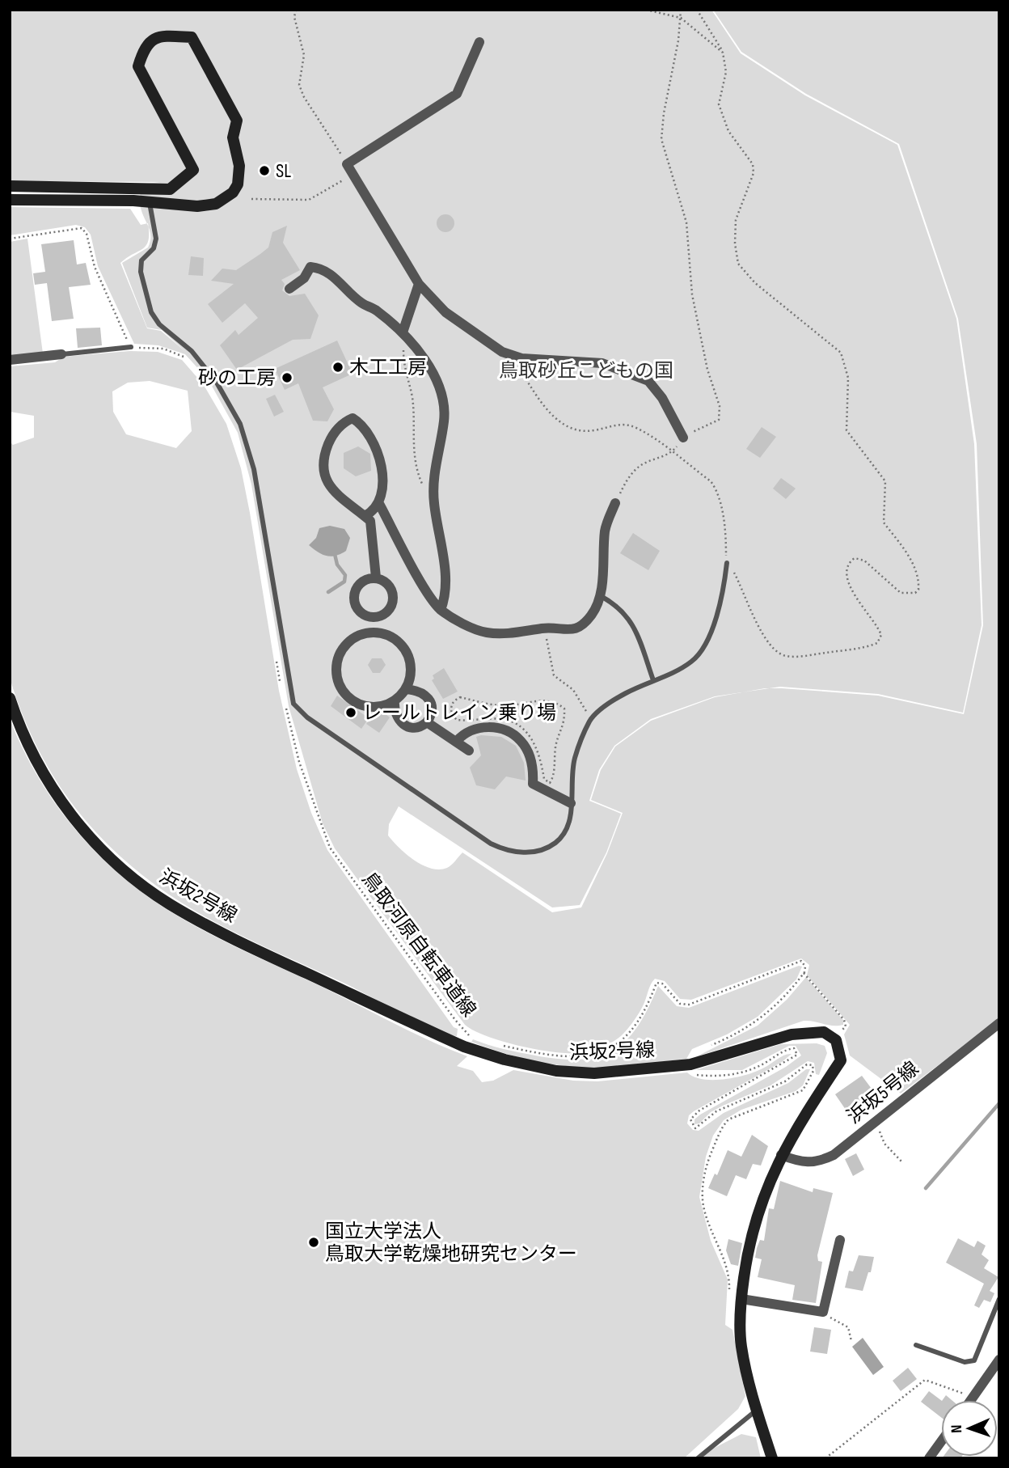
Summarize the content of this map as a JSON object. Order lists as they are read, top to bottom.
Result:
{
  "streets": {
    "street": ["浜坂2号線", "浜坂5号線"],
    "path": ["鳥取河原自転車道線"]
  },
  "parks": ["鳥取砂丘こどもの国"],
  "places": [
    "SL",
    "木工工房",
    "砂の工房",
    "レールトレイン乗り場",
    "国立大学法人 鳥取大学乾燥地研究センター"
  ],
  "north": "left"
}
